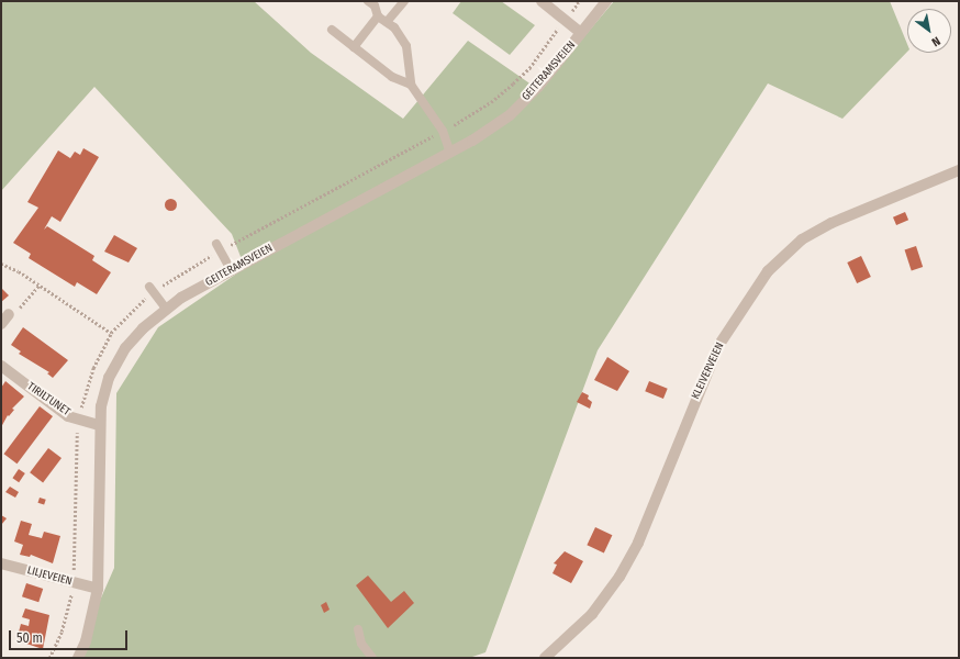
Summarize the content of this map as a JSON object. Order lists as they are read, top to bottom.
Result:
{
  "streets": {
    "street": [
      "GEITERAMSVEIEN",
      "KLEIVERVEIEN",
      "TIRILTUNET",
      "LILJEVEIEN"
    ]
  },
  "crossings": [
    ["GEITERAMSVEIEN", "TIRILTUNET"],
    ["GEITERAMSVEIEN", "LILJEVEIEN"]
  ],
  "scale_bar": "50 m",
  "north": "bottom right"
}
